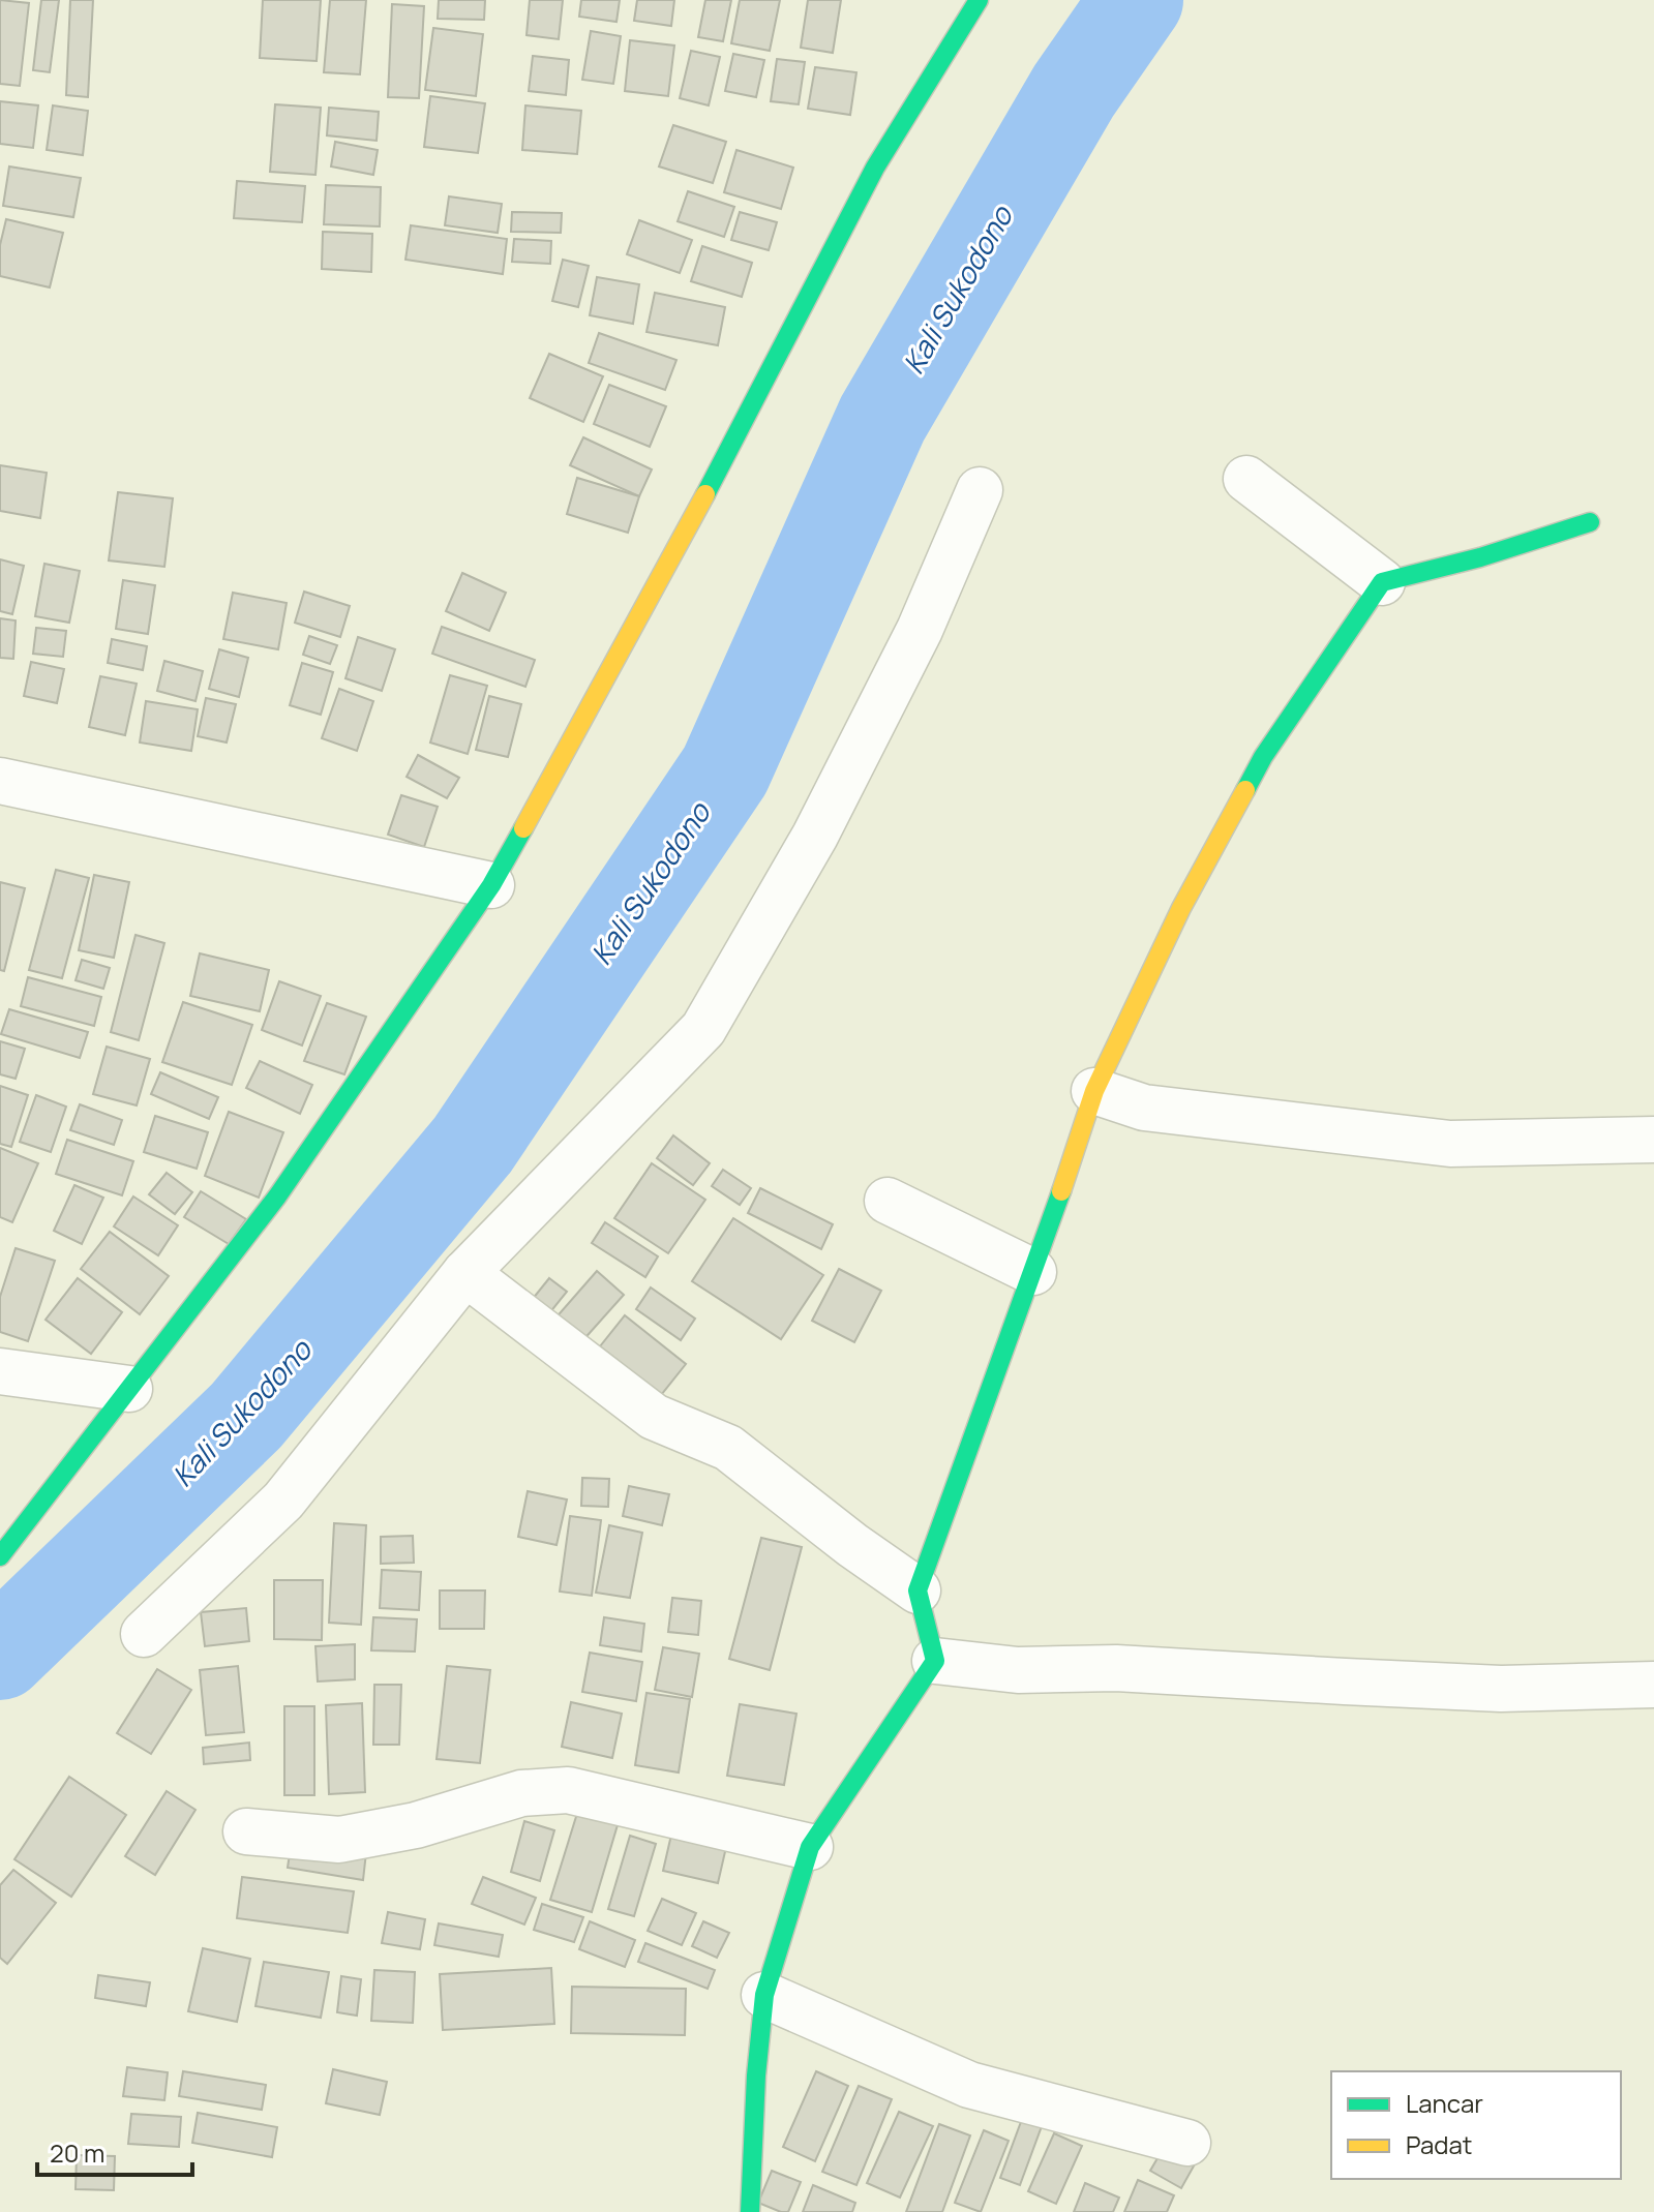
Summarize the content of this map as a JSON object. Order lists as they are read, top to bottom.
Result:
{
  "water": ["Kali Sukodono"],
  "legend": ["Lancar", "Padat"],
  "scale_bar": "20 m"
}
